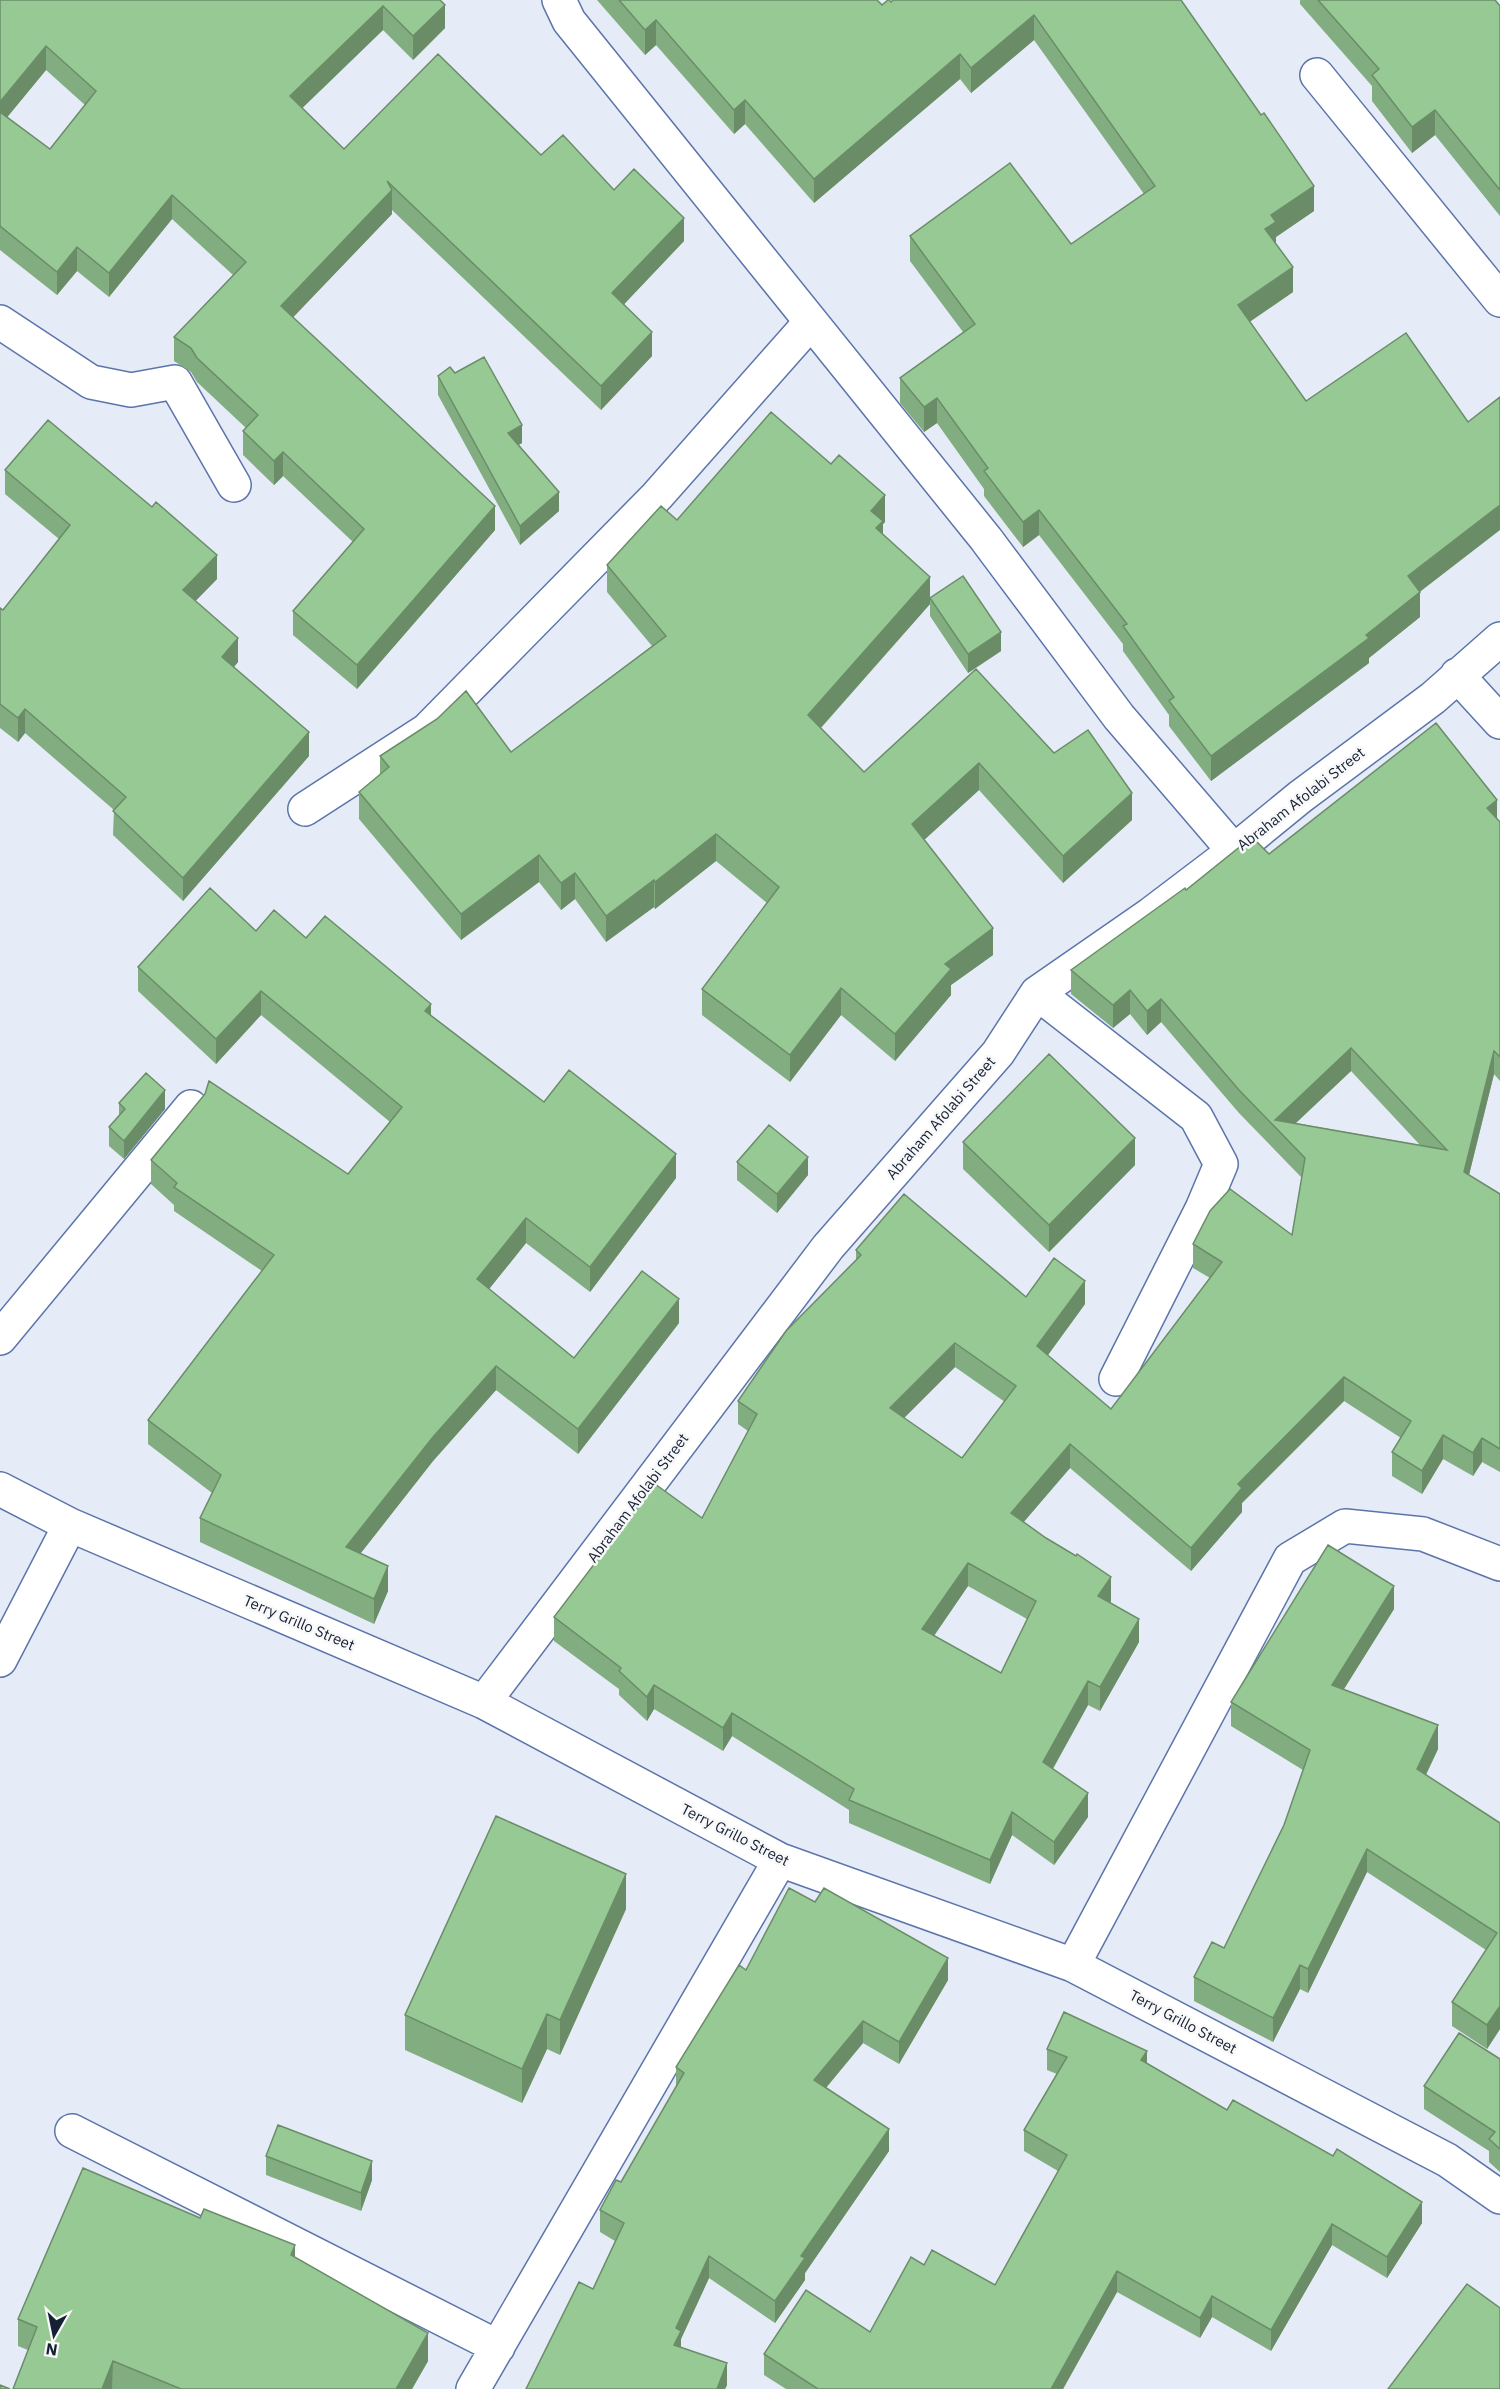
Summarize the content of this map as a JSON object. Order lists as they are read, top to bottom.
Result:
{
  "streets": {
    "street": ["Abraham Afolabi Street", "Terry Grillo Street"]
  },
  "crossings": [
    ["Abraham Afolabi Street", "Terry Grillo Street"]
  ],
  "north": "bottom"
}
